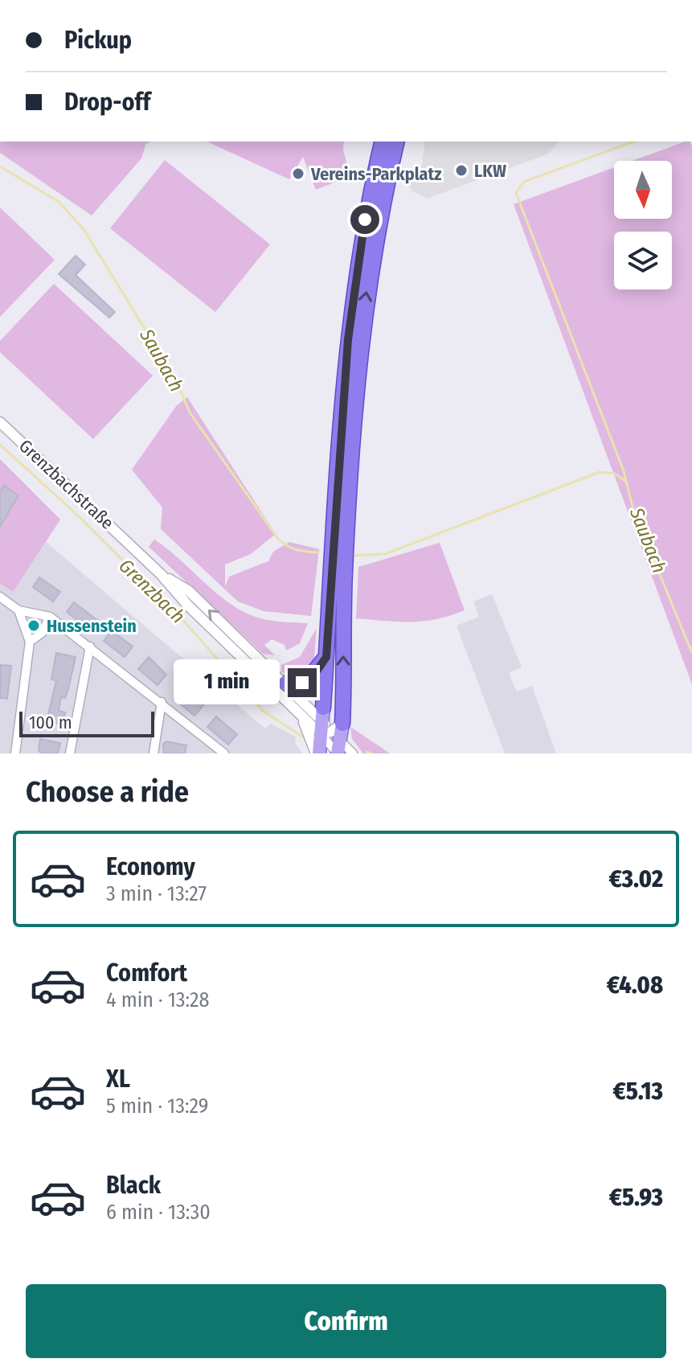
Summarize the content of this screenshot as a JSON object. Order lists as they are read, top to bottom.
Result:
{
  "streets": {
    "street": ["Grenzbachstraße"]
  },
  "water": ["Saubach", "Grenzbach"],
  "places": ["LKW", "Vereins-Parkplatz", "Hussenstein"],
  "scale_bar": "100 m",
  "north": "bottom",
  "page": {
    "banner": ["Pickup", "Drop-off"],
    "bubble": "1 min",
    "scale": "100 m",
    "heading": "Choose a ride",
    "list": [
      {
        "name": "Economy",
        "note": "3 min · 13:27",
        "value": "€3.02"
      },
      {
        "name": "Comfort",
        "note": "4 min · 13:28",
        "value": "€4.08"
      },
      {
        "name": "XL",
        "note": "5 min · 13:29",
        "value": "€5.13"
      },
      {
        "name": "Black",
        "note": "6 min · 13:30",
        "value": "€5.93"
      }
    ],
    "buttons": "Confirm"
  }
}
